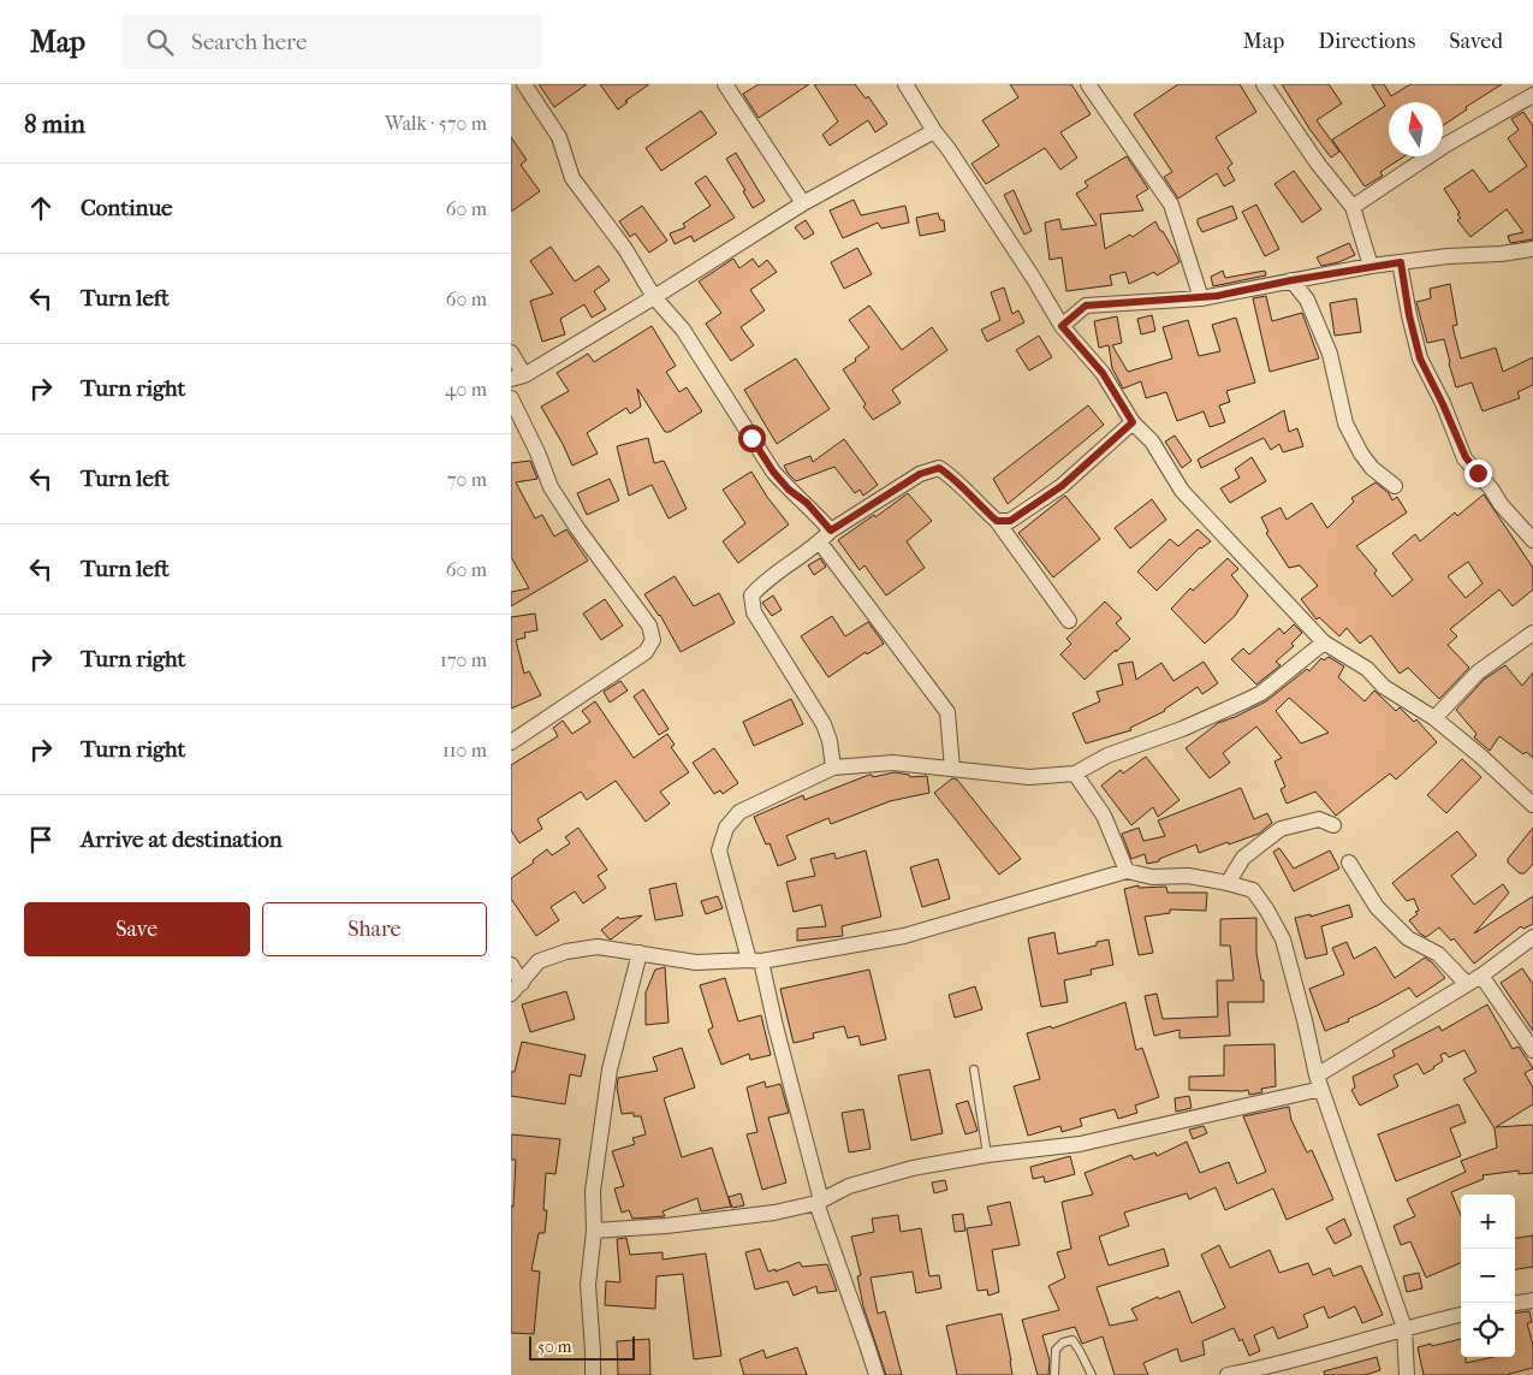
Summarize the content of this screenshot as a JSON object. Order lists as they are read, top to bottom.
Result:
{
  "scale_bar": "50 m",
  "north": "top",
  "page": {
    "header": "Map",
    "search": "Search here",
    "nav": ["Map", "Directions", "Saved"],
    "heading": ["8 min", "Walk · 570 m"],
    "list": [
      ["Continue", "60 m"],
      ["Turn left", "60 m"],
      ["Turn right", "40 m"],
      ["Turn left", "70 m"],
      ["Turn left", "60 m"],
      ["Turn right", "170 m"],
      ["Turn right", "110 m"],
      "Arrive at destination"
    ],
    "buttons": ["Save", "Share"],
    "map_buttons": ["+", "−"],
    "scale": "50 m"
  }
}
